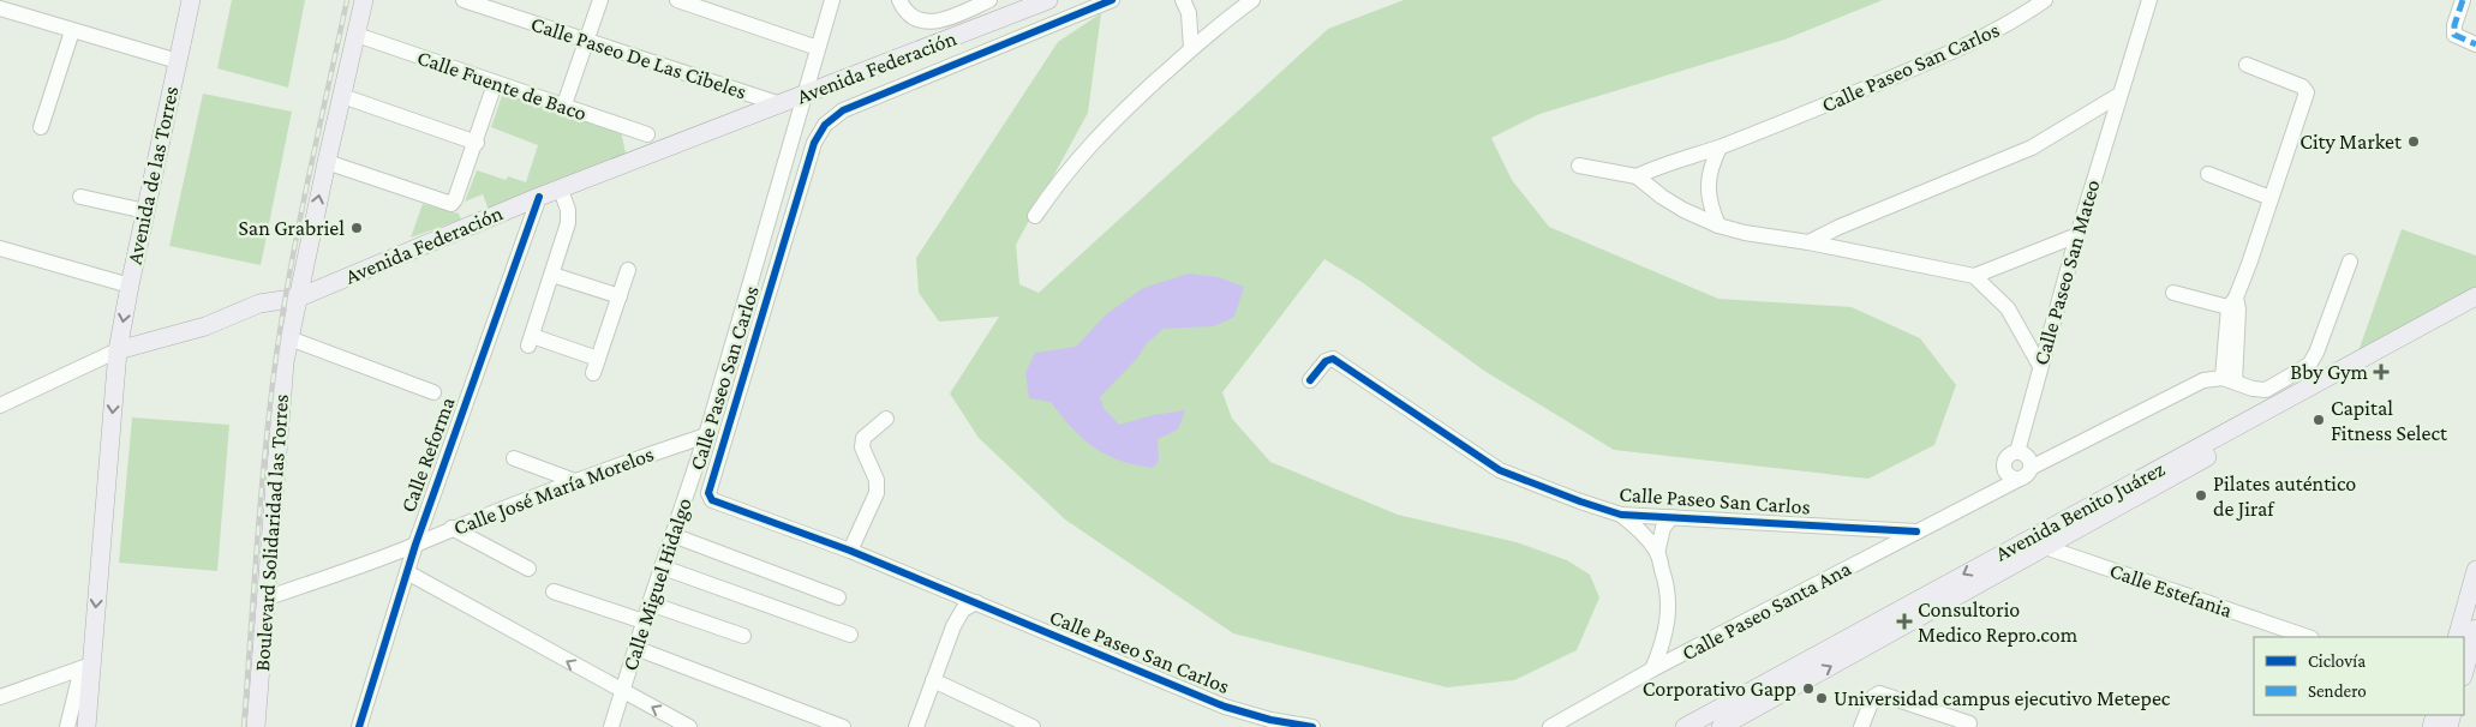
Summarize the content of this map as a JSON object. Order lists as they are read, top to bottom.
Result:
{
  "streets": {
    "main road": [
      "Avenida Federación",
      "Avenida de las Torres",
      "Avenida Benito Juárez",
      "Boulevard Solidaridad las Torres"
    ],
    "street": [
      "Calle Paseo De Las Cibeles",
      "Calle Paseo San Carlos",
      "Calle Fuente de Baco",
      "Calle Paseo San Mateo",
      "Calle Reforma",
      "Calle José María Morelos",
      "Calle Miguel Hidalgo",
      "Calle Estefania",
      "Calle Paseo Santa Ana"
    ]
  },
  "crossings": [
    ["Calle Paseo De Las Cibeles", "Avenida Federación"],
    ["Avenida Federación", "Avenida de las Torres"],
    ["Avenida Federación", "Calle Reforma"],
    ["Avenida Federación", "Calle Miguel Hidalgo"],
    ["Calle Paseo San Carlos", "Calle Paseo Santa Ana"],
    ["Calle Paseo San Mateo", "Calle Paseo Santa Ana"],
    ["Calle Reforma", "Calle José María Morelos"],
    ["Calle José María Morelos", "Boulevard Solidaridad las Torres"],
    ["Calle José María Morelos", "Calle Miguel Hidalgo"],
    ["Avenida Benito Juárez", "Calle Estefania"]
  ],
  "places": {
    "other": [
      "City Market",
      "San Grabriel",
      "Capital Fitness Select",
      "Pilates auténtico de Jiraf",
      "Corporativo Gapp",
      "Universidad campus ejecutivo Metepec"
    ],
    "health": ["Bby Gym", "Consultorio Medico Repro.com"]
  },
  "legend": ["Ciclovía", "Sendero"]
}
